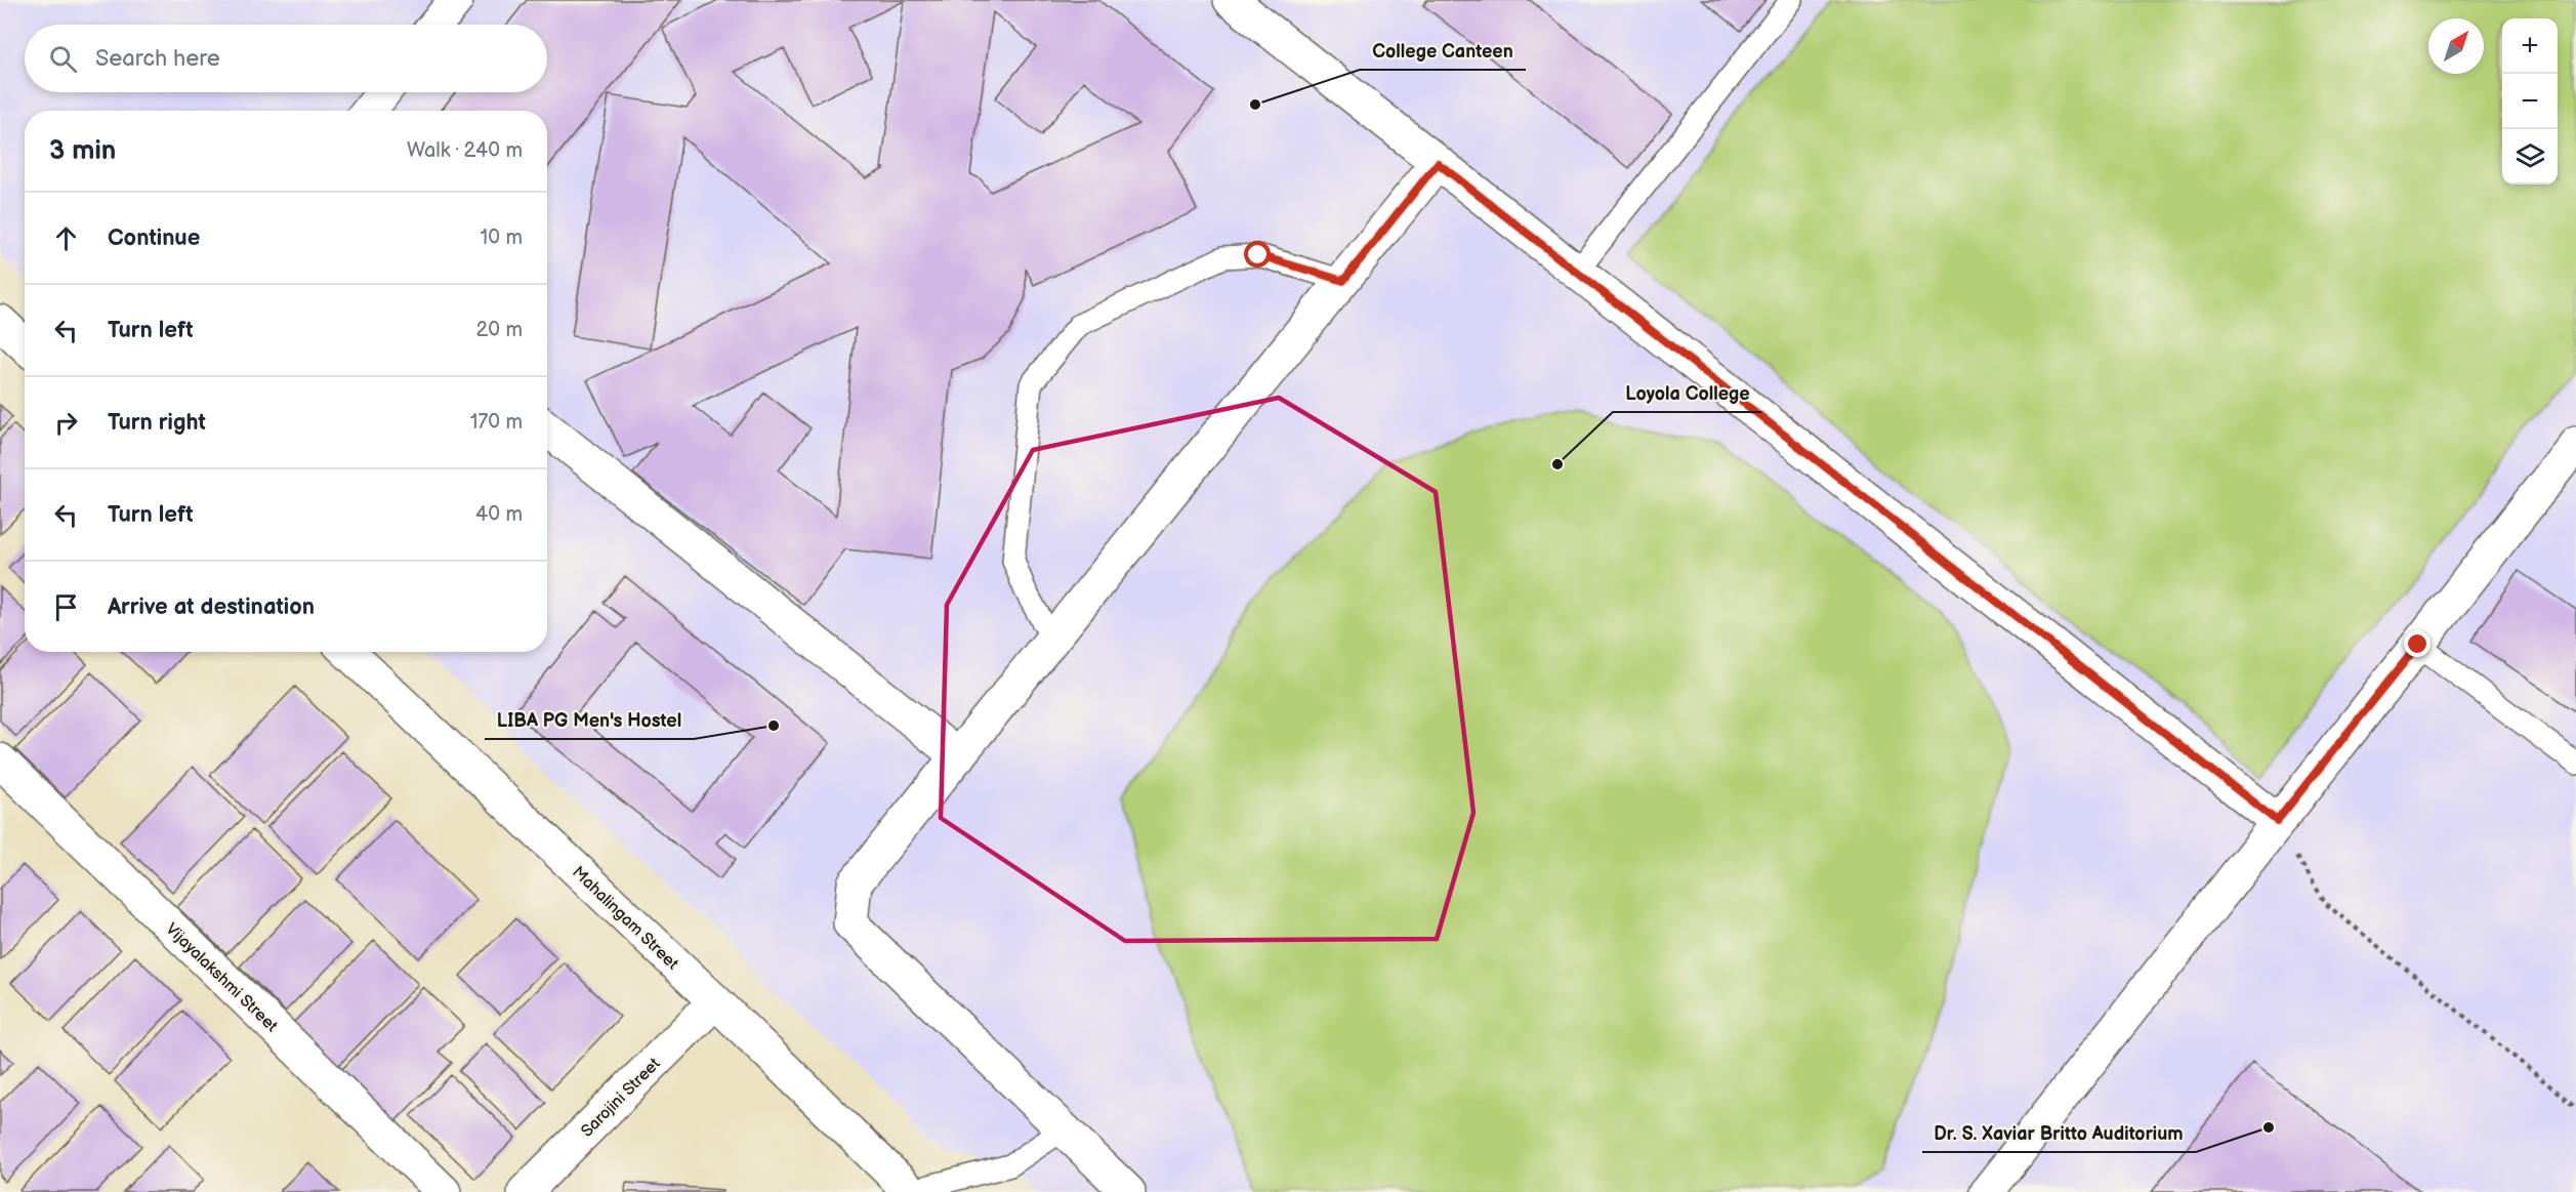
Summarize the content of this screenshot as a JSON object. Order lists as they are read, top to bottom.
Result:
{
  "streets": {
    "street": ["Mahalingam Street", "Vijayalakshmi Street", "Sarojini Street"]
  },
  "crossings": [
    ["Mahalingam Street", "Sarojini Street"]
  ],
  "places": [
    "College Canteen",
    "Loyola College",
    "LIBA PG Men's Hostel",
    "Dr. S. Xaviar Britto Auditorium"
  ],
  "north": "top right",
  "page": {
    "map_buttons": ["+", "−"],
    "search": "Search here",
    "heading": ["3 min", "Walk · 240 m"],
    "list": [
      ["Continue", "10 m"],
      ["Turn left", "20 m"],
      ["Turn right", "170 m"],
      ["Turn left", "40 m"],
      "Arrive at destination"
    ]
  }
}
